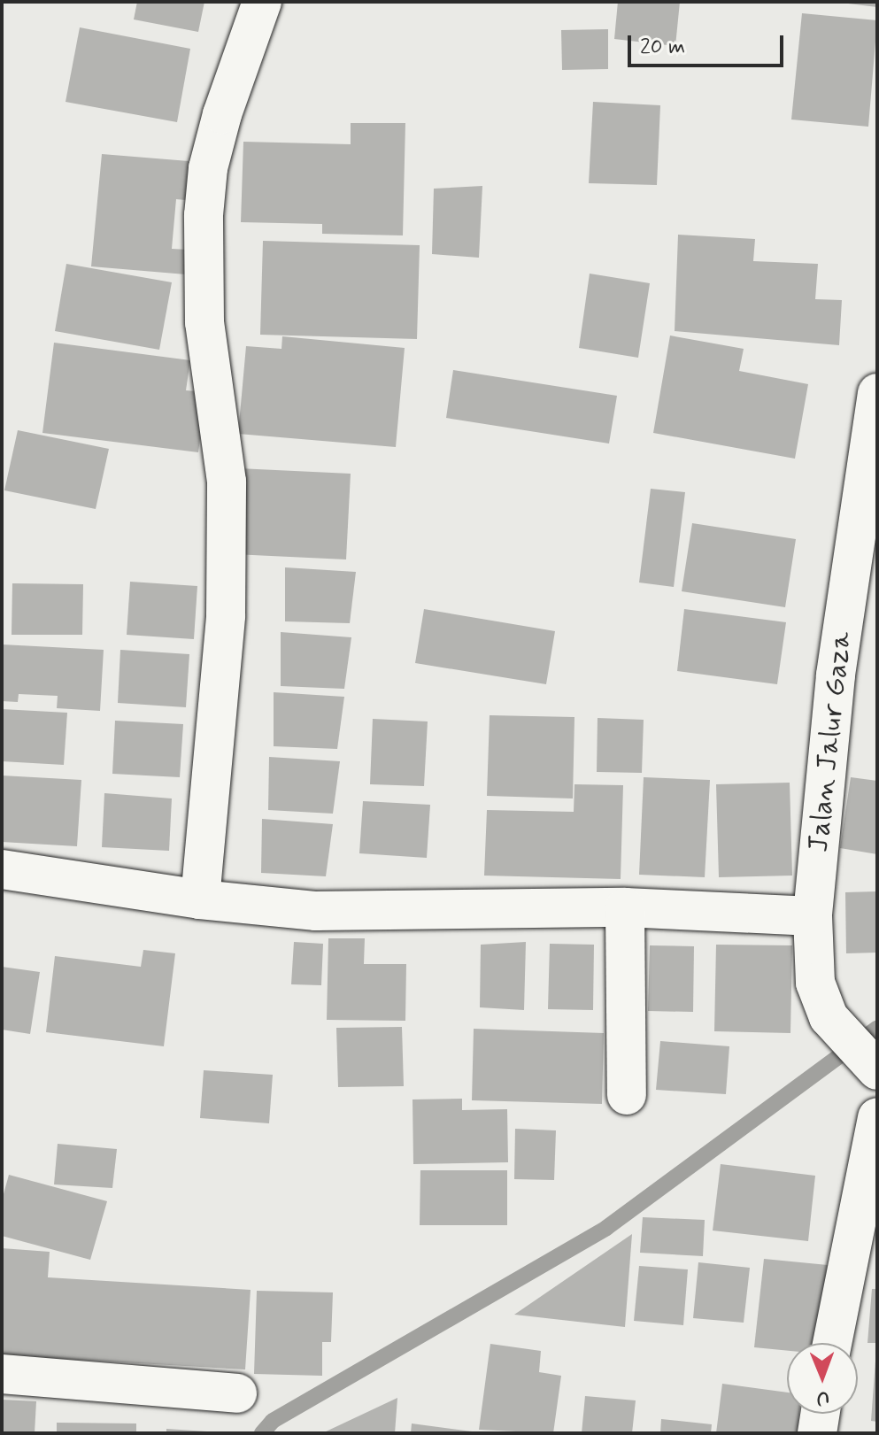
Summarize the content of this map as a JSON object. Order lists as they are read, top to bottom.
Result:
{
  "streets": {
    "street": ["Jalan Jalur Gaza"]
  },
  "scale_bar": "20 m",
  "north": "bottom"
}
